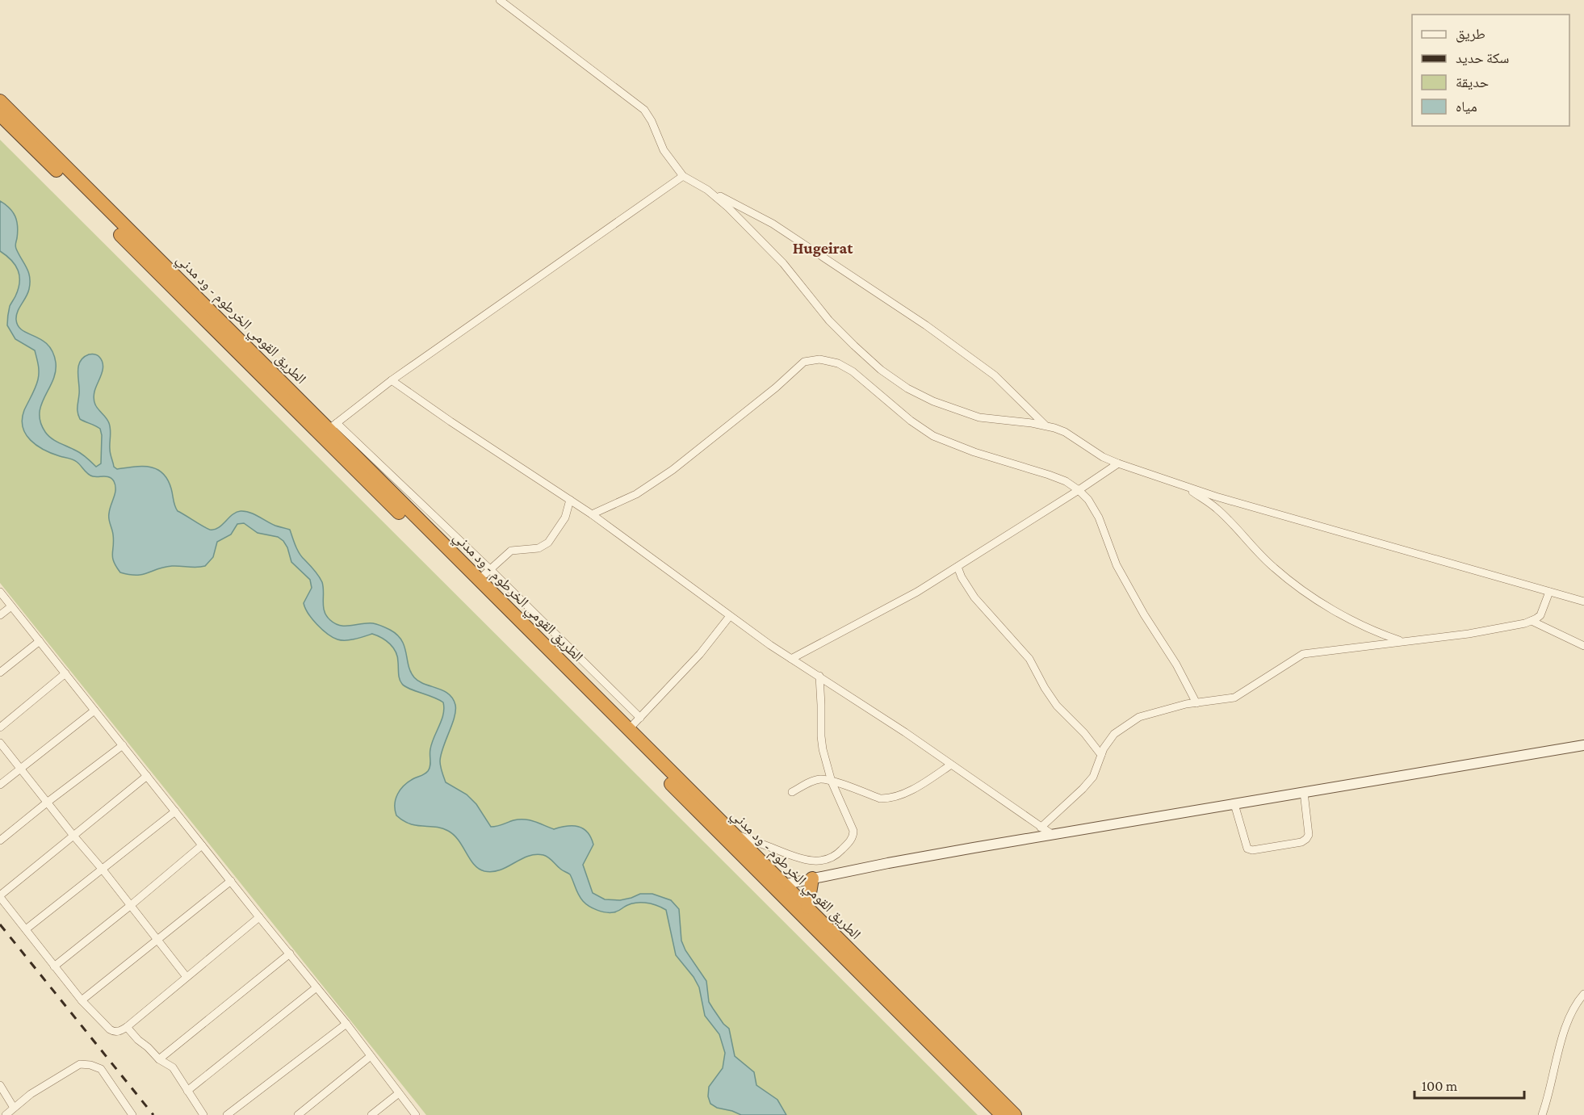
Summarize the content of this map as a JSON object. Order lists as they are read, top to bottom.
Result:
{
  "streets": {
    "highway": ["الطريق القومي الخرطوم - ود مدني"]
  },
  "districts": ["Hugeirat"],
  "legend": [
    "طريق",
    "سكة حديد",
    "حديقة",
    "مياه"
  ],
  "scale_bar": "100 m"
}
